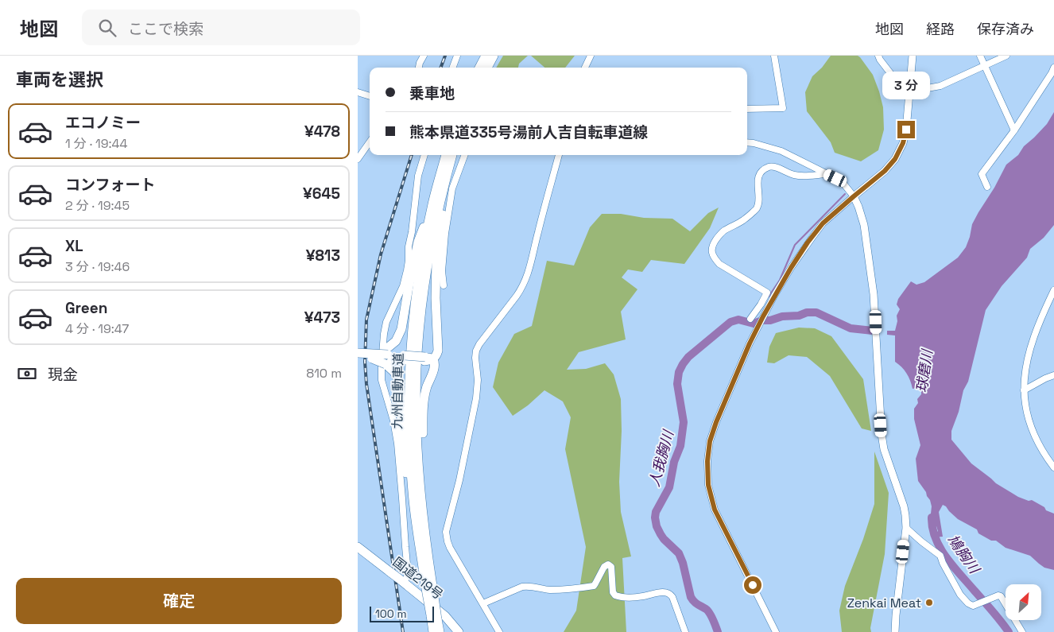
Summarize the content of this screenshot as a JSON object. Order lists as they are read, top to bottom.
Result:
{
  "streets": {
    "highway": ["九州自動車道", "国道219号"]
  },
  "water": ["球磨川", "人我胸川", "鳩胸川"],
  "places": ["Zenkai Meat"],
  "scale_bar": "100 m",
  "north": "top right",
  "page": {
    "header": "地図",
    "search": "ここで検索",
    "nav": ["地図", "経路", "保存済み"],
    "heading": "車両を選択",
    "banner": ["乗車地", "熊本県道335号湯前人吉自転車道線"],
    "bubble": "3 分",
    "list": [
      {
        "name": "エコノミー",
        "note": "1 分 · 19:44",
        "value": "¥478"
      },
      {
        "name": "コンフォート",
        "note": "2 分 · 19:45",
        "value": "¥645"
      },
      {
        "name": "XL",
        "note": "3 分 · 19:46",
        "value": "¥813"
      },
      {
        "name": "Green",
        "note": "4 分 · 19:47",
        "value": "¥473"
      }
    ],
    "pay": ["現金", "810 m"],
    "buttons": "確定",
    "scale": "100 m"
  }
}
